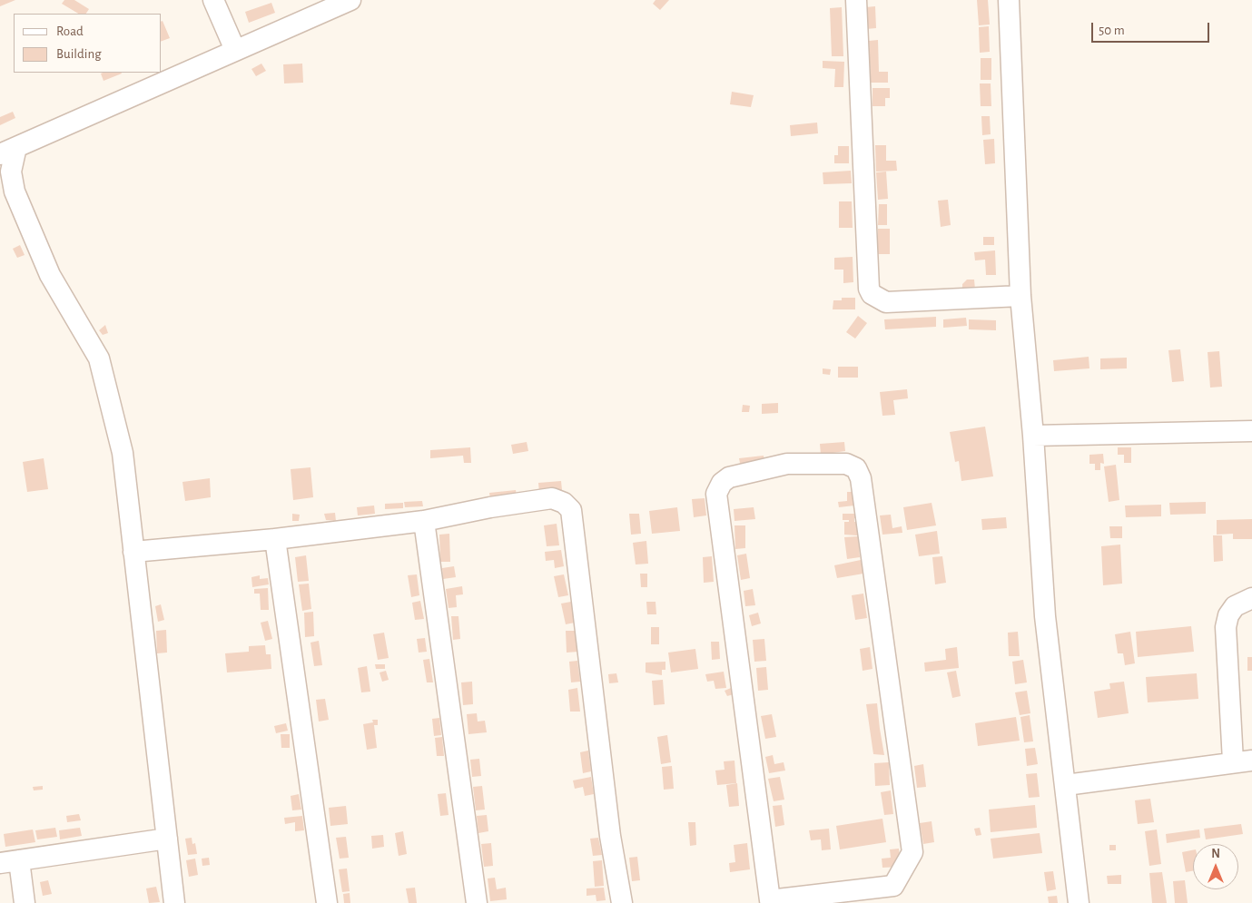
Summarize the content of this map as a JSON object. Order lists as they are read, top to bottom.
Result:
{
  "legend": ["Road", "Building"],
  "scale_bar": "50 m",
  "north": "top"
}
